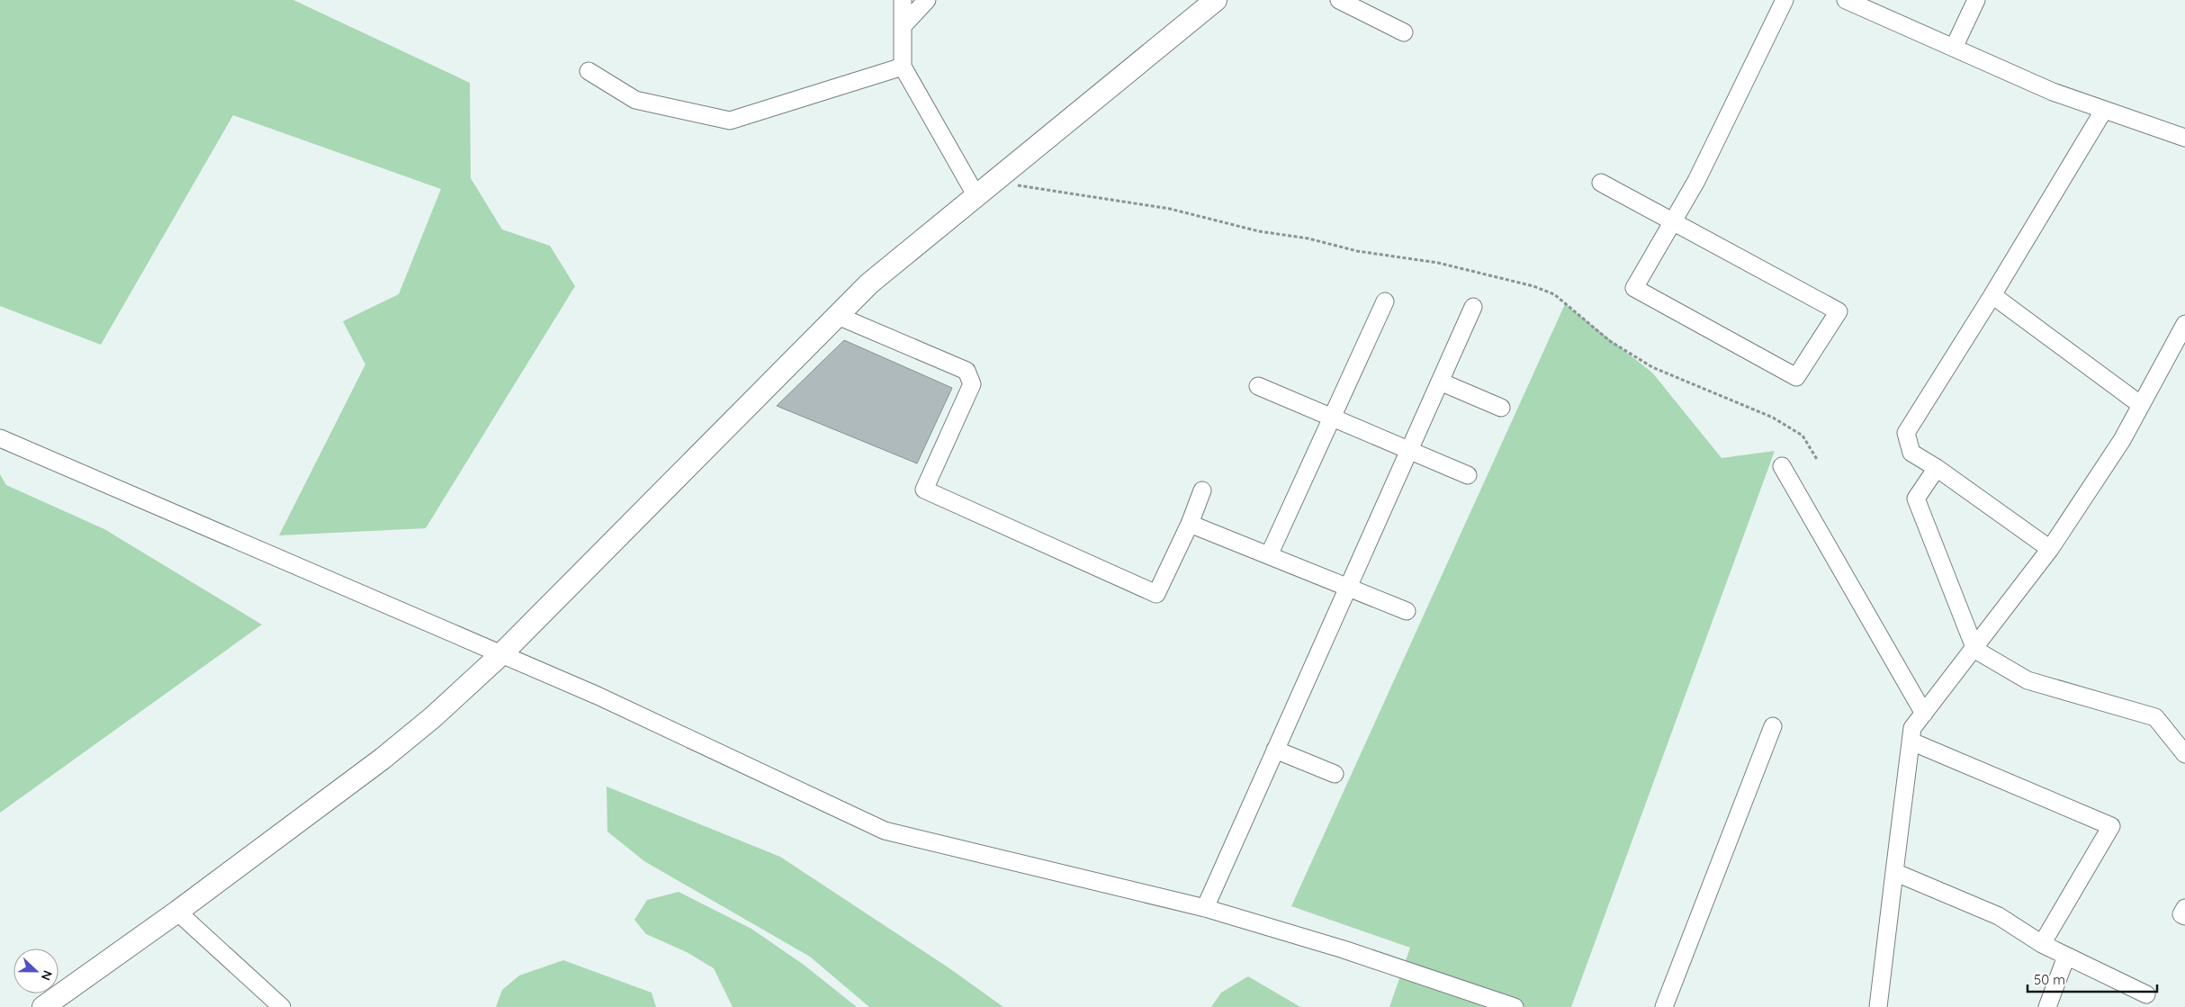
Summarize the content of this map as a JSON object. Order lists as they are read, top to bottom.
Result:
{
  "scale_bar": "50 m",
  "north": "right"
}
